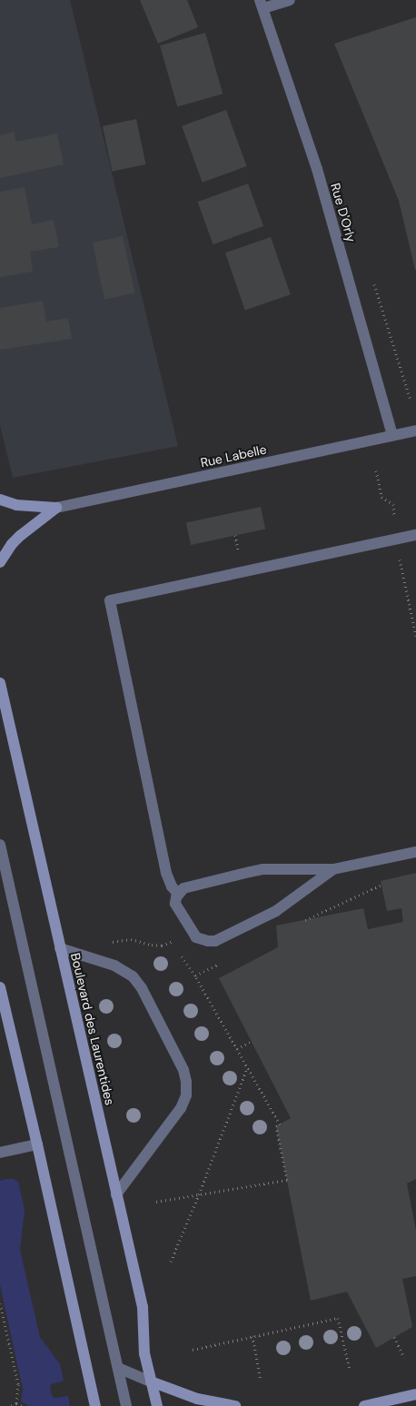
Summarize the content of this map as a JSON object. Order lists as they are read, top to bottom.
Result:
{
  "streets": {
    "main road": ["Boulevard des Laurentides"],
    "street": ["Rue D'Orly", "Rue Labelle"]
  },
  "crossings": [
    ["Rue D'Orly", "Rue Labelle"]
  ]
}
